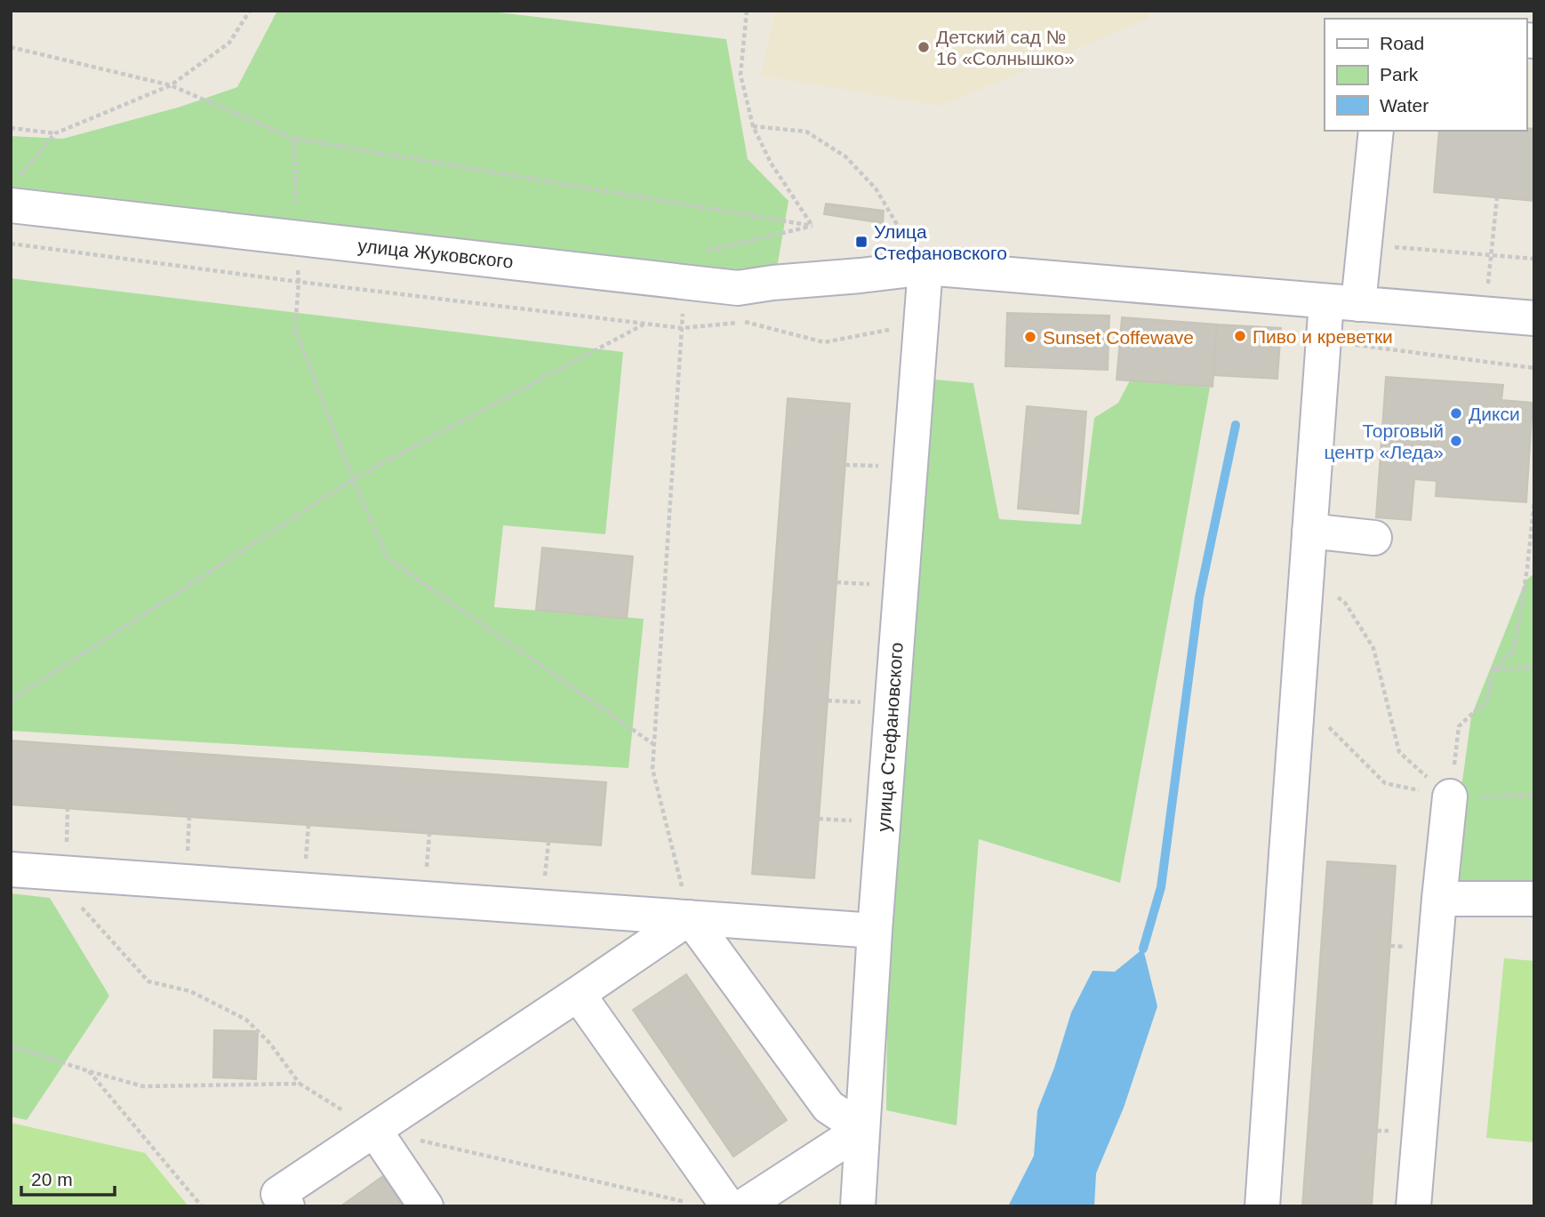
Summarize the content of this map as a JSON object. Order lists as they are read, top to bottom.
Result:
{
  "streets": {
    "street": ["улица Жуковского", "улица Стефановского"]
  },
  "crossings": [
    ["улица Жуковского", "улица Стефановского"]
  ],
  "places": {
    "other": [
      "Детский сад № 16 «Солнышко»",
      "Пиво и креветки",
      "Sunset Coffewave",
      "Дикси",
      "Торговый центр «Леда»"
    ],
    "transit": ["Улица Стефановского"]
  },
  "legend": ["Road", "Park", "Water"],
  "scale_bar": "20 m"
}
